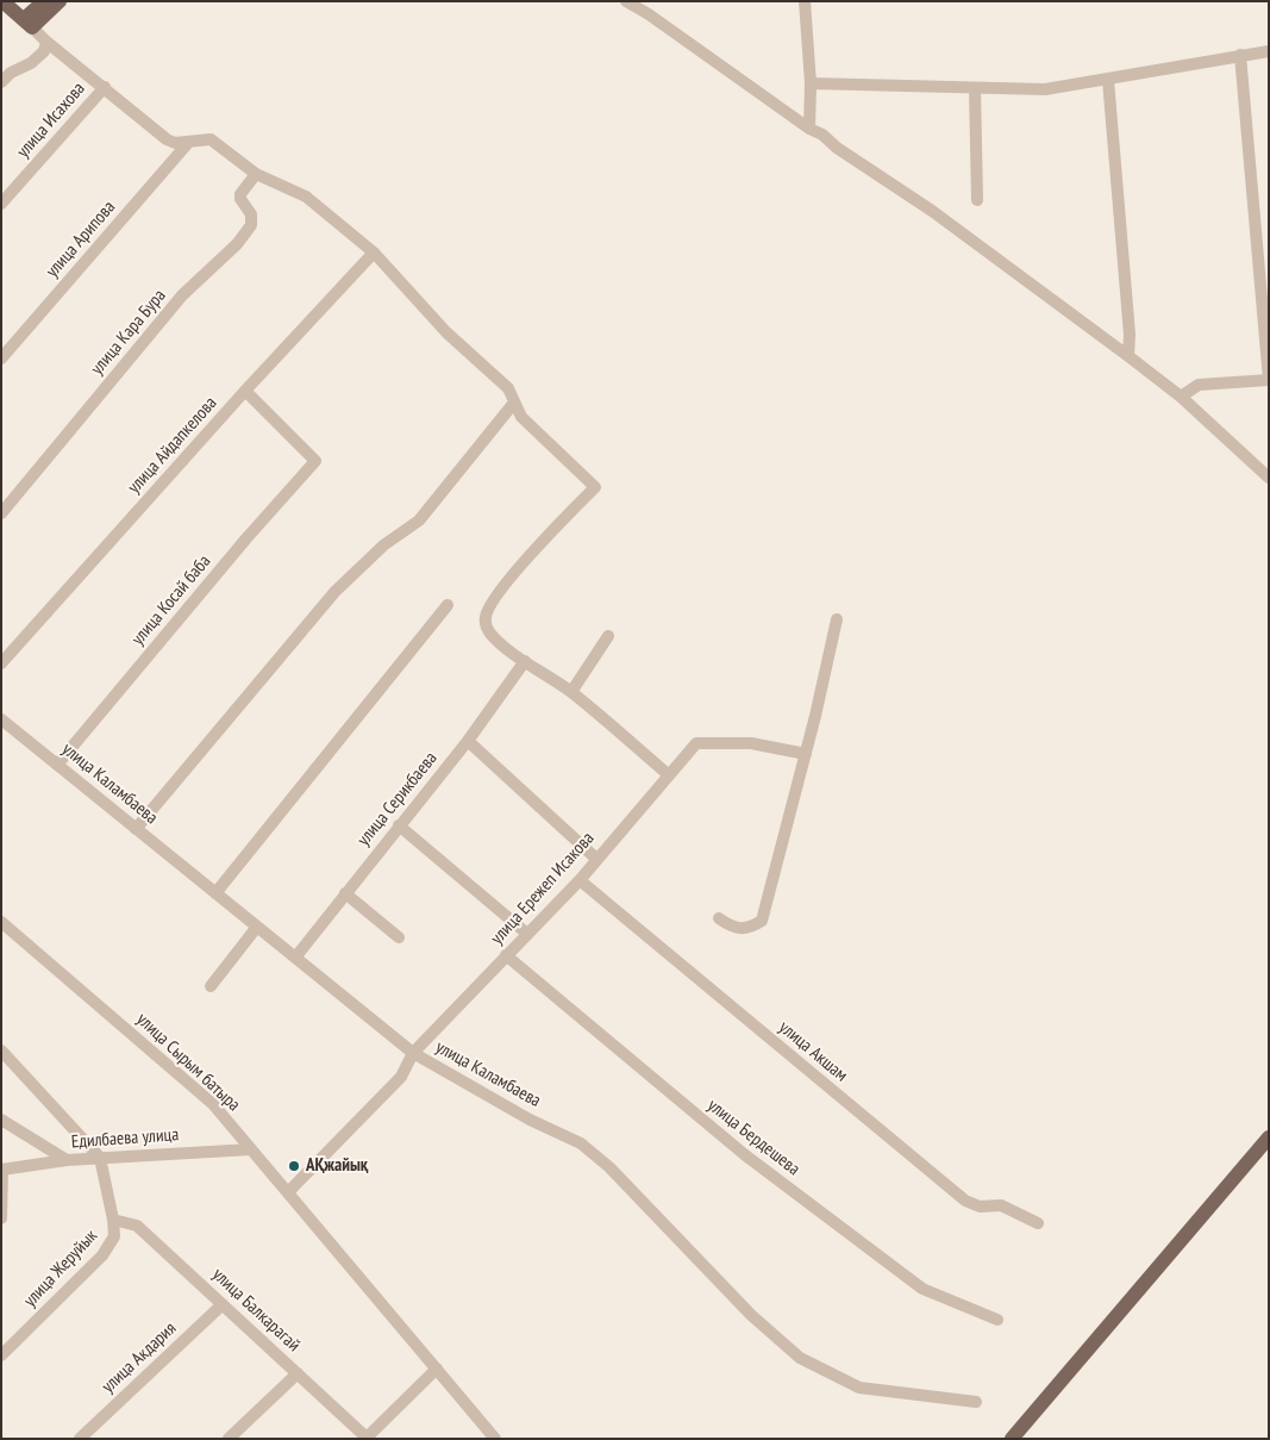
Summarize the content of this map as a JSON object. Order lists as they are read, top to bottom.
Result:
{
  "streets": {
    "street": [
      "улица Исахова",
      "улица Арипова",
      "улица Кара Бура",
      "улица Айдапкелова",
      "улица Косай баба",
      "улица Каламбаева",
      "улица Серикбаева",
      "улица Ережеп Исакова",
      "улица Акшам",
      "улица Сырым батыра",
      "улица Бердешева",
      "Едилбаева улица",
      "улица Жеруйык",
      "улица Балкарагай",
      "улица Акдария"
    ]
  },
  "crossings": [
    ["улица Айдапкелова", "улица Косай баба"],
    ["улица Косай баба", "улица Каламбаева"],
    ["улица Каламбаева", "улица Серикбаева"],
    ["улица Каламбаева", "улица Ережеп Исакова"],
    ["улица Ережеп Исакова", "улица Акшам"],
    ["улица Ережеп Исакова", "улица Сырым батыра"],
    ["улица Ережеп Исакова", "улица Бердешева"],
    ["улица Сырым батыра", "Едилбаева улица"],
    ["Едилбаева улица", "улица Жеруйык"],
    ["улица Жеруйык", "улица Балкарагай"],
    ["улица Балкарагай", "улица Акдария"]
  ],
  "places": ["АҚжайық"]
}
